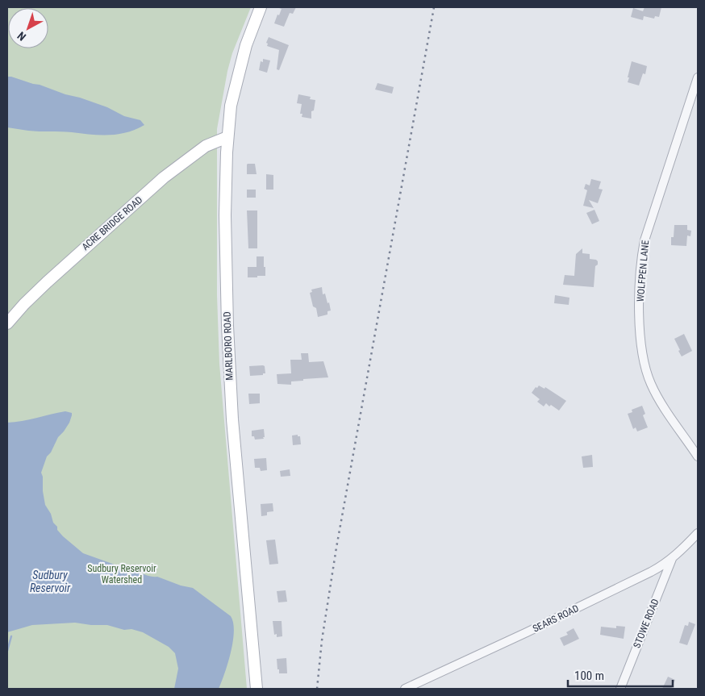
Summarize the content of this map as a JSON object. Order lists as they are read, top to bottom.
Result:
{
  "streets": {
    "main road": ["ACRE BRIDGE ROAD", "MARLBORO ROAD"],
    "street": ["WOLFPEN LANE", "SEARS ROAD", "STOWE ROAD"]
  },
  "crossings": [
    ["ACRE BRIDGE ROAD", "MARLBORO ROAD"],
    ["SEARS ROAD", "STOWE ROAD"]
  ],
  "water": ["Sudbury Reservoir"],
  "parks": ["Sudbury Reservoir Watershed"],
  "scale_bar": "100 m",
  "north": "bottom left"
}
